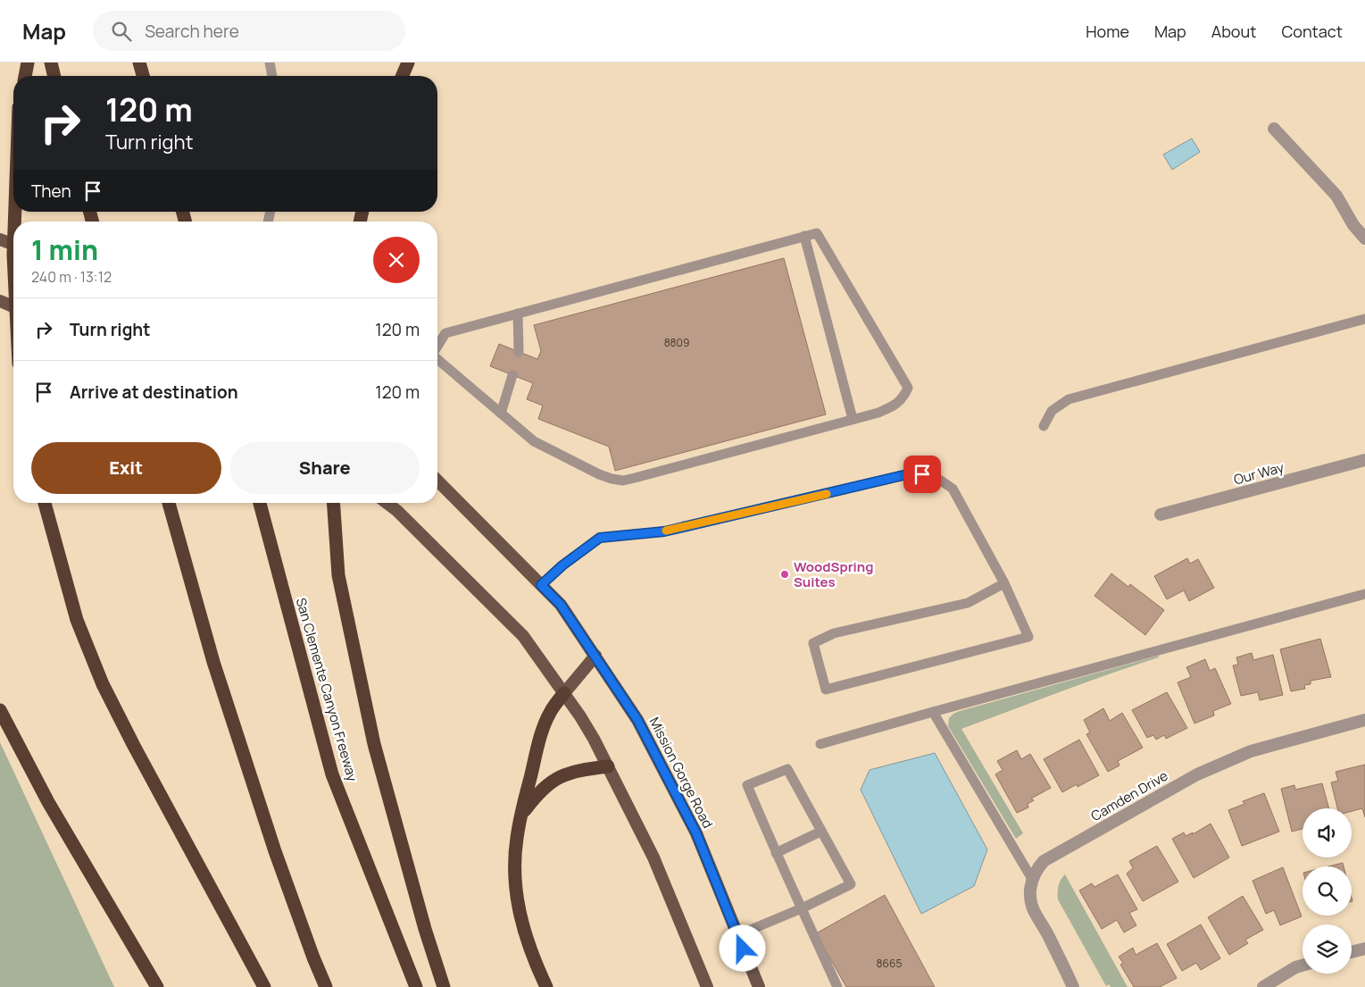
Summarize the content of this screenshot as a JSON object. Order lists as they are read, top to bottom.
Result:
{
  "streets": {
    "highway": ["San Clemente Canyon Freeway"],
    "main road": ["Mission Gorge Road"],
    "street": ["Our Way", "Camden Drive"]
  },
  "places": ["WoodSpring Suites"],
  "house_numbers": ["8809", "8665"],
  "page": {
    "header": "Map",
    "search": "Search here",
    "nav": [
      "Home",
      "Map",
      "About",
      "Contact"
    ],
    "turn": ["120 m", "Turn right"],
    "then": "Then",
    "heading": ["1 min", "240 m · 13:12"],
    "list": [
      {
        "name": "Turn right",
        "value": "120 m"
      },
      {
        "name": "Arrive at destination",
        "value": "120 m"
      }
    ],
    "buttons": ["Exit", "Share"]
  }
}
